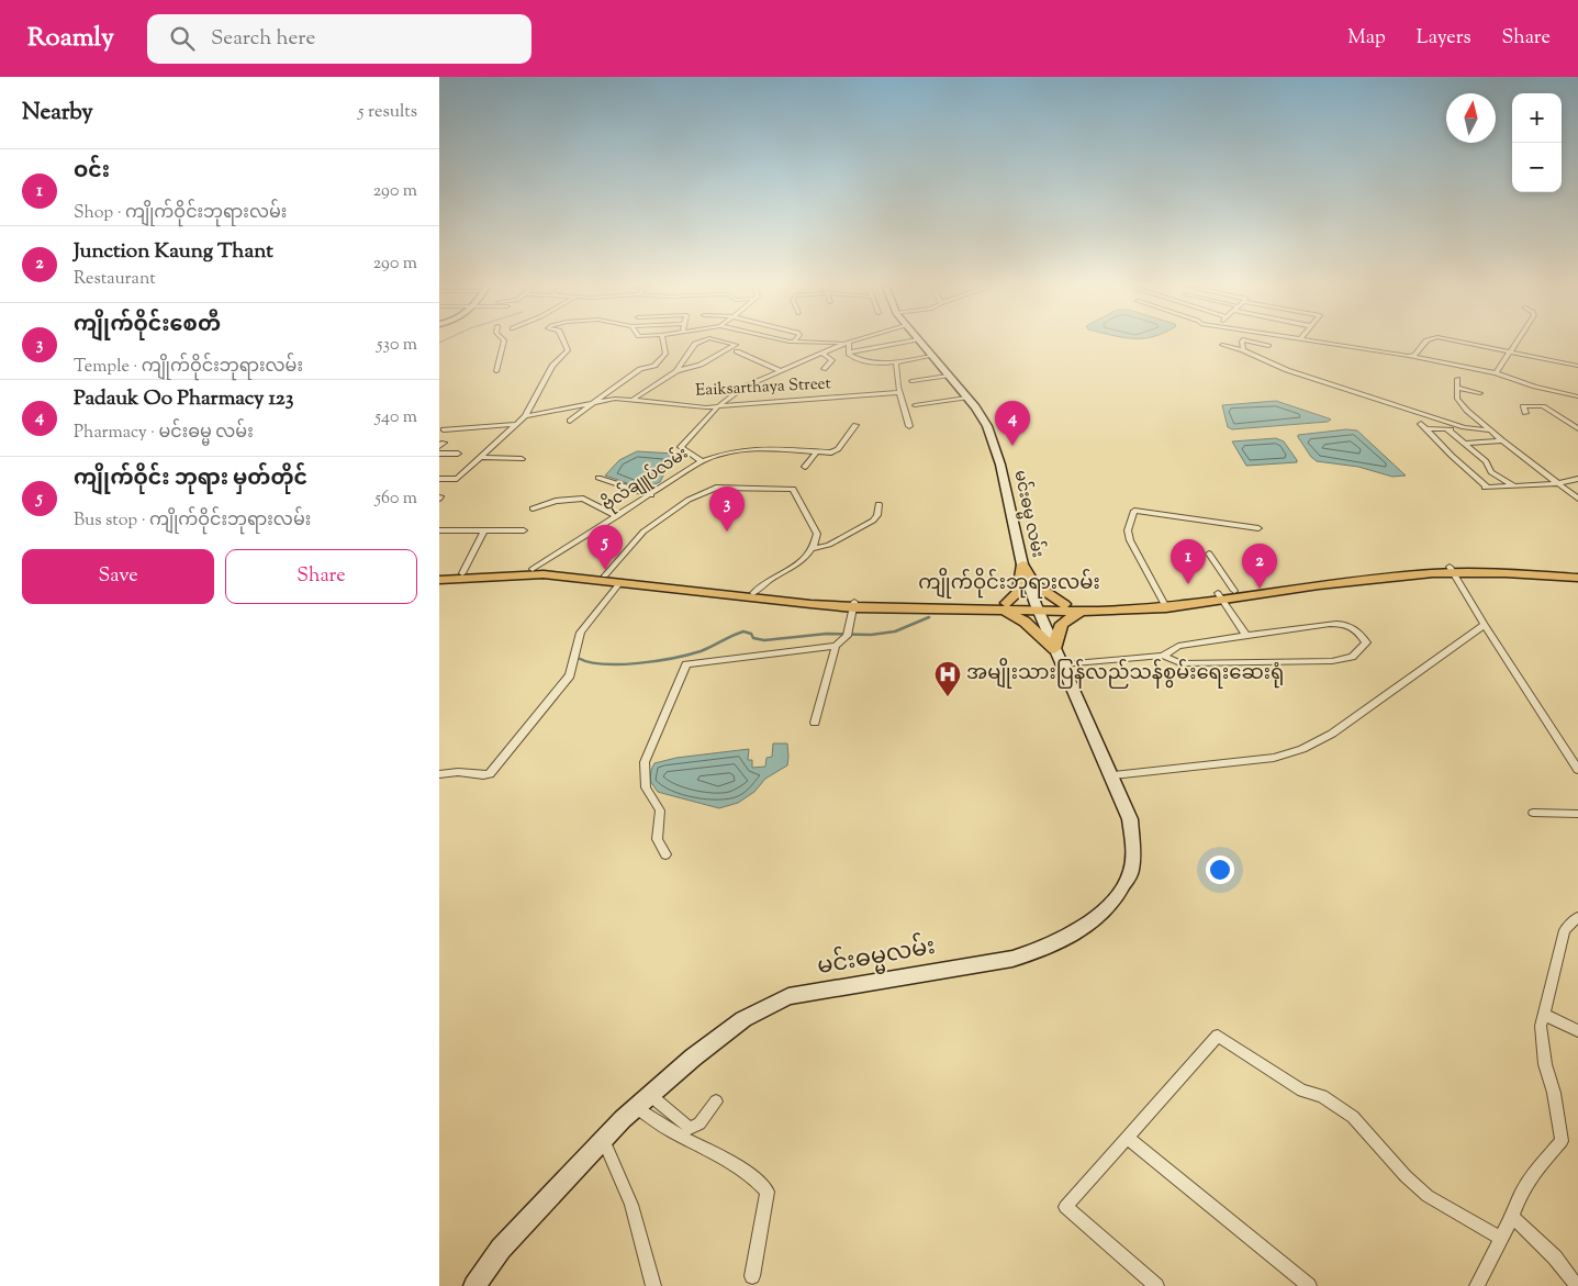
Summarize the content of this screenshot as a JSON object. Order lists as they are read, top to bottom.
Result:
{
  "streets": {
    "main road": ["မင်းဓမ္မ လမ်း", "ကျိုက်ဝိုင်းဘုရားလမ်း", "မင်းဓမ္မလမ်း"],
    "street": ["Eaiksarthaya Street", "ဗိုလ်ချူပ်လမ်း"]
  },
  "crossings": [
    ["Eaiksarthaya Street", "ဗိုလ်ချူပ်လမ်း"],
    ["ဗိုလ်ချူပ်လမ်း", "ကျိုက်ဝိုင်းဘုရားလမ်း"],
    ["မင်းဓမ္မ လမ်း", "ကျိုက်ဝိုင်းဘုရားလမ်း"],
    ["မင်းဓမ္မ လမ်း", "မင်းဓမ္မလမ်း"]
  ],
  "places": {
    "hospital": ["အမျိုးသားပြန်လည်သန်စွမ်းရေးဆေးရုံ"]
  },
  "north": "top",
  "page": {
    "header": "Roamly",
    "search": "Search here",
    "nav": ["Map", "Layers", "Share"],
    "heading": ["Nearby", "5 results"],
    "map_buttons": ["+", "−"],
    "list": [
      {
        "mark": "1",
        "name": "ဝင်း",
        "note": "Shop · ကျိုက်ဝိုင်းဘုရားလမ်း",
        "value": "290 m"
      },
      {
        "mark": "2",
        "name": "Junction Kaung Thant",
        "note": "Restaurant",
        "value": "290 m"
      },
      {
        "mark": "3",
        "name": "ကျိုက်ဝိုင်းစေတီ",
        "note": "Temple · ကျိုက်ဝိုင်းဘုရားလမ်း",
        "value": "530 m"
      },
      {
        "mark": "4",
        "name": "Padauk Oo Pharmacy 123",
        "note": "Pharmacy · မင်းဓမ္မ လမ်း",
        "value": "540 m"
      },
      {
        "mark": "5",
        "name": "ကျိုက်ဝိုင်း ဘုရား မှတ်တိုင်",
        "note": "Bus stop · ကျိုက်ဝိုင်းဘုရားလမ်း",
        "value": "560 m"
      }
    ],
    "pins": [
      "4",
      "3",
      "5",
      "1",
      "2"
    ],
    "buttons": ["Save", "Share"]
  }
}
